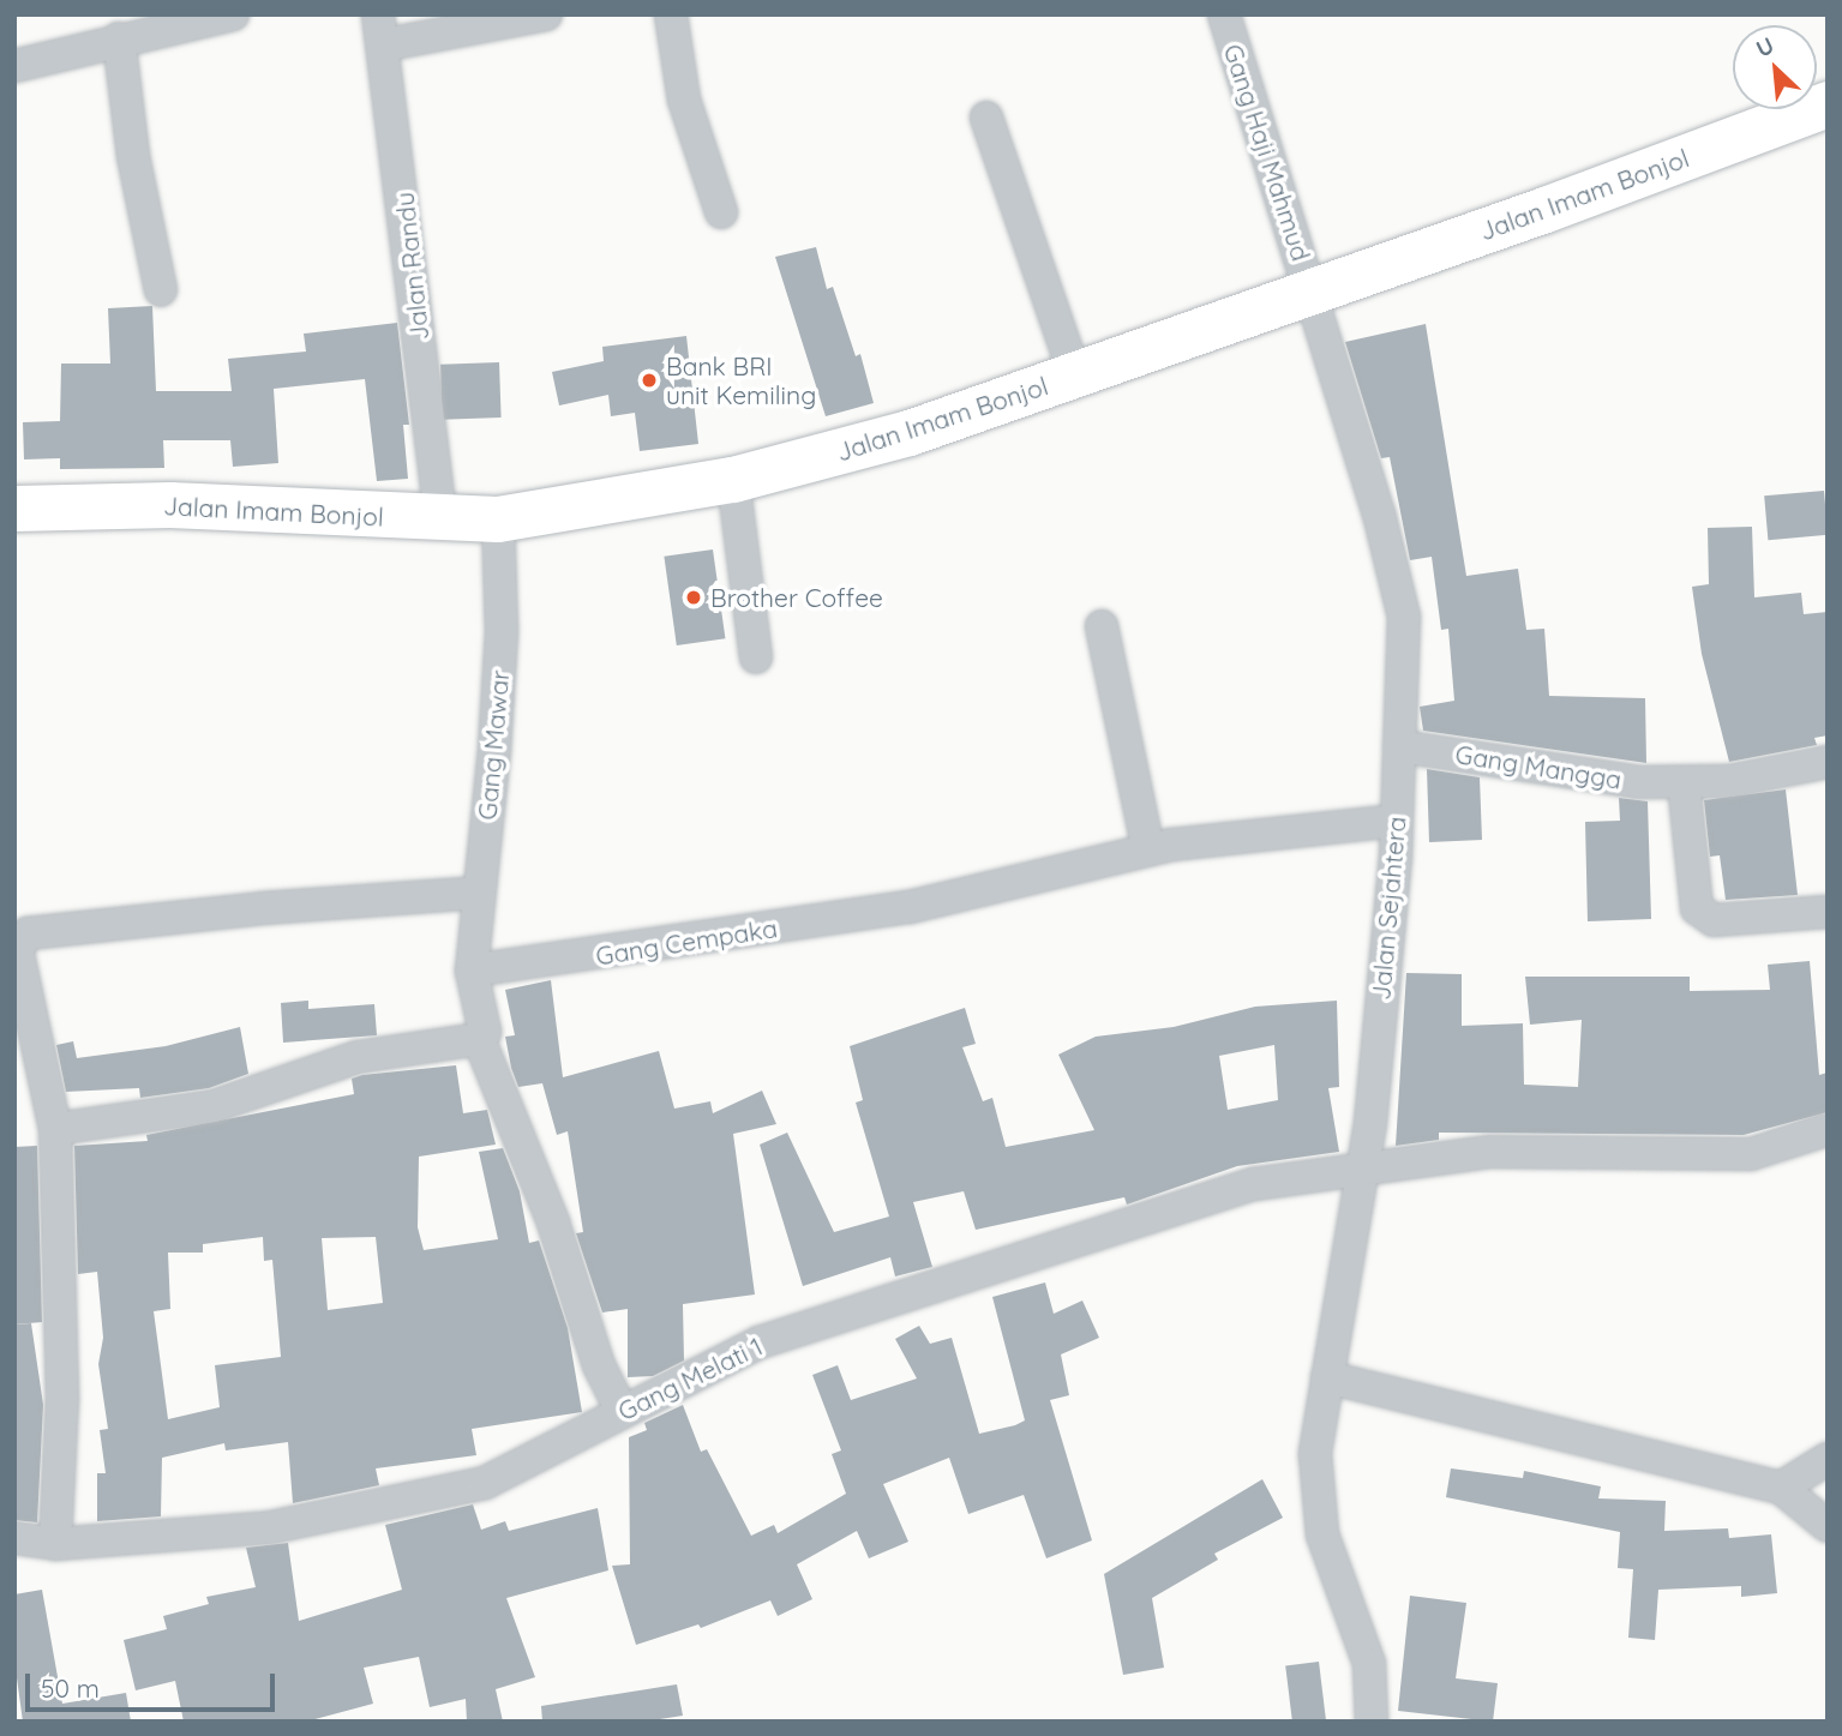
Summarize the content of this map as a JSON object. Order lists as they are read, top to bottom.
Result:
{
  "streets": {
    "highway": ["Jalan Imam Bonjol"],
    "street": [
      "Gang Haji Mahmud",
      "Jalan Randu",
      "Gang Mawar",
      "Gang Mangga",
      "Jalan Sejahtera",
      "Gang Cempaka",
      "Gang Melati 1"
    ]
  },
  "crossings": [
    ["Gang Haji Mahmud", "Jalan Imam Bonjol"],
    ["Gang Haji Mahmud", "Jalan Sejahtera"],
    ["Jalan Imam Bonjol", "Jalan Randu"],
    ["Jalan Imam Bonjol", "Gang Mawar"],
    ["Jalan Imam Bonjol", "Jalan Sejahtera"],
    ["Gang Mawar", "Gang Cempaka"],
    ["Gang Mangga", "Jalan Sejahtera"],
    ["Jalan Sejahtera", "Gang Cempaka"],
    ["Jalan Sejahtera", "Gang Melati 1"]
  ],
  "places": ["Bank BRI unit Kemiling", "Brother Coffee"],
  "scale_bar": "50 m",
  "north": "top left"
}
